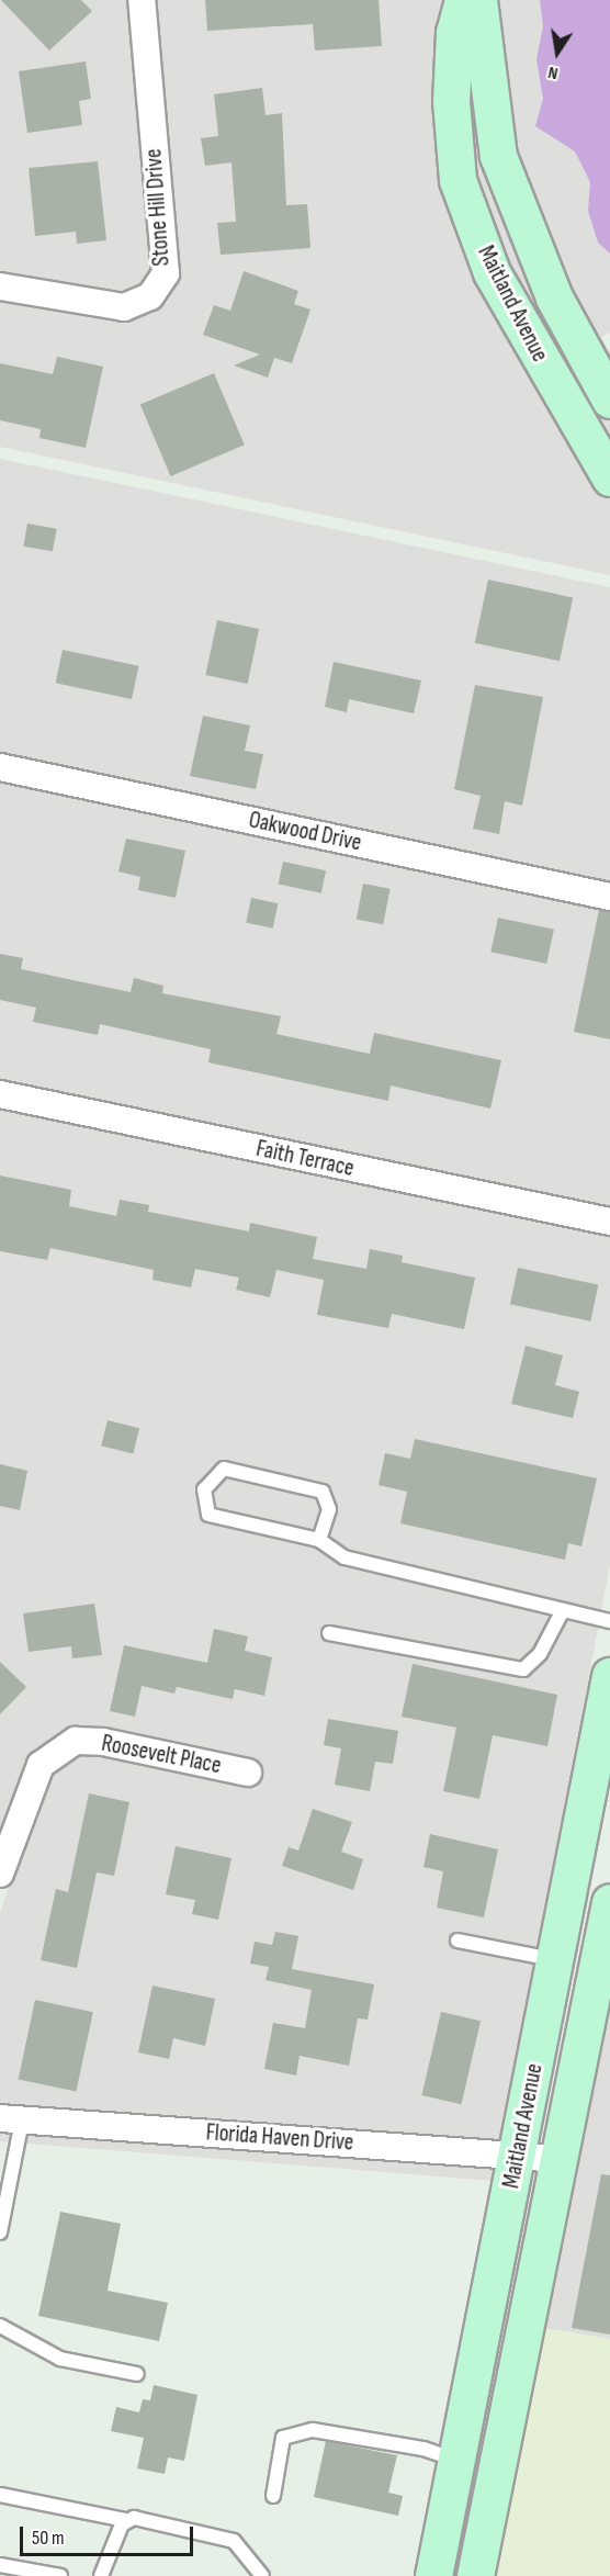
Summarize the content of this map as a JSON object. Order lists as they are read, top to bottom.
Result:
{
  "streets": {
    "main road": ["Maitland Avenue"],
    "street": [
      "Stone Hill Drive",
      "Oakwood Drive",
      "Faith Terrace",
      "Roosevelt Place",
      "Florida Haven Drive"
    ]
  },
  "crossings": [
    ["Maitland Avenue", "Florida Haven Drive"]
  ],
  "scale_bar": "50 m",
  "north": "bottom"
}
